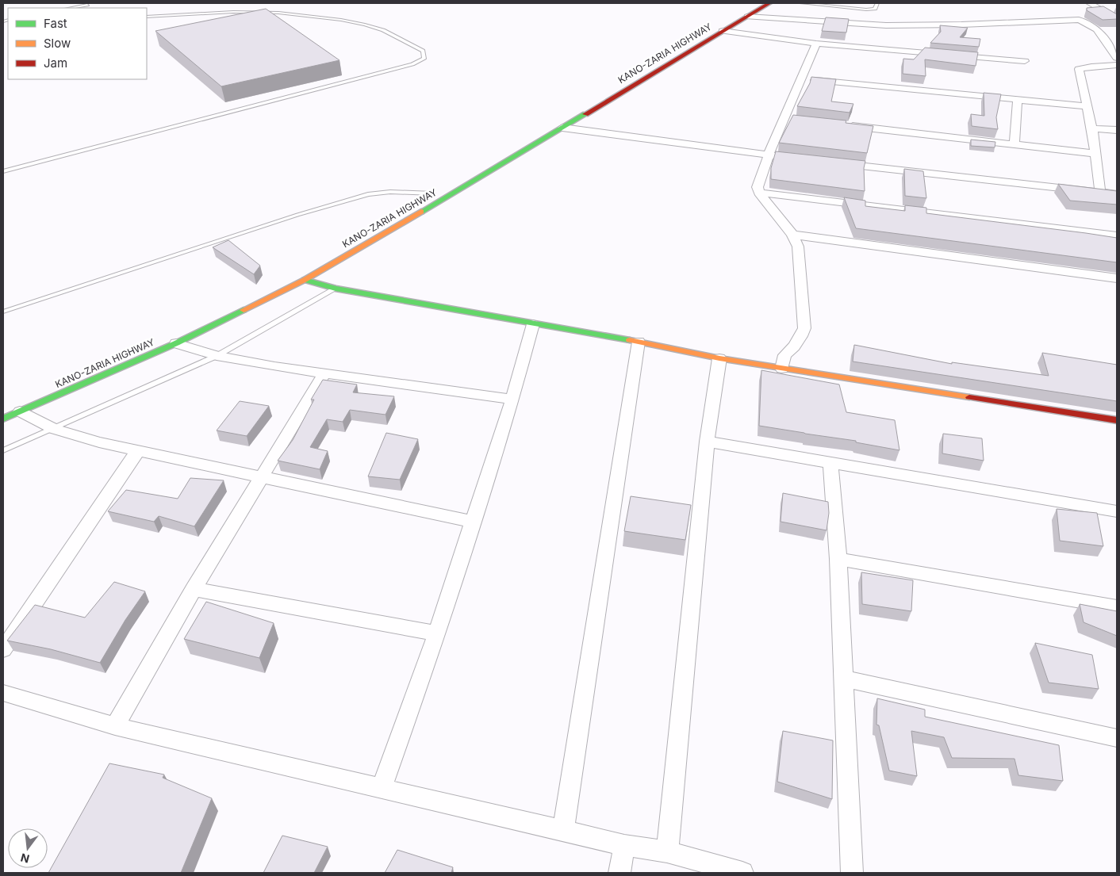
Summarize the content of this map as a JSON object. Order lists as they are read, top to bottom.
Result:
{
  "streets": {
    "main road": ["KANO-ZARIA HIGHWAY"]
  },
  "legend": ["Fast", "Slow", "Jam"],
  "north": "bottom"
}
